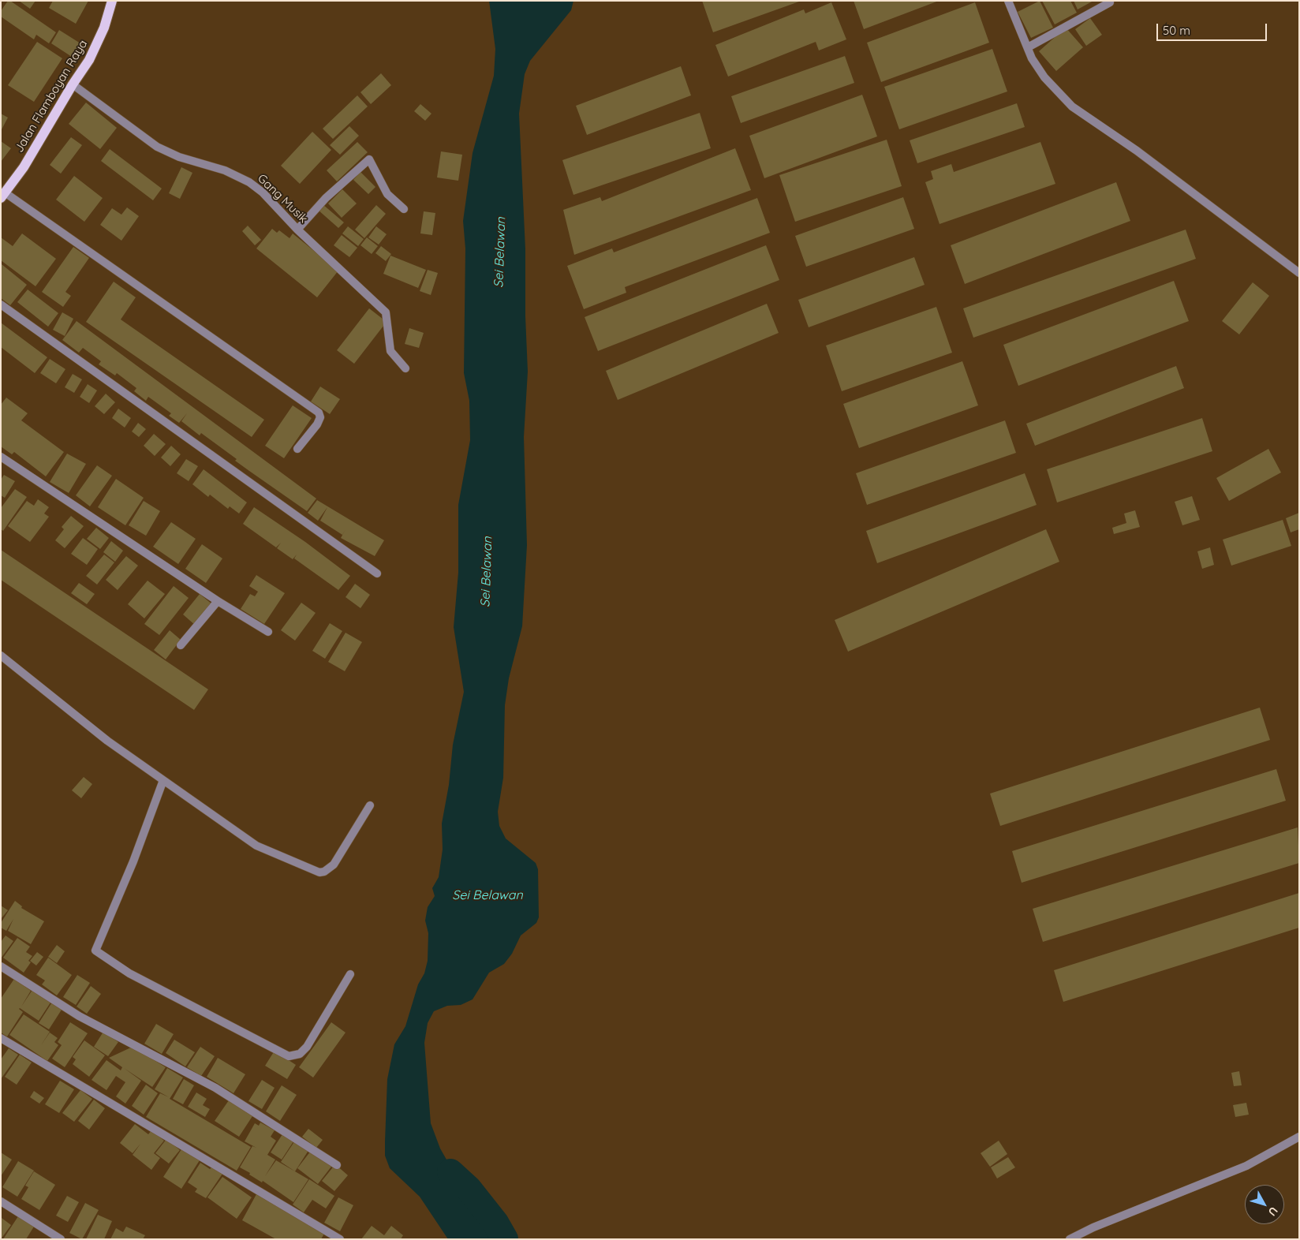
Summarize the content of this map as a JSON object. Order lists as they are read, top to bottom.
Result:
{
  "streets": {
    "main road": ["Jalan Flamboyan Raya"],
    "street": ["Gang Musik"]
  },
  "crossings": [
    ["Jalan Flamboyan Raya", "Gang Musik"]
  ],
  "water": ["Sei Belawan"],
  "scale_bar": "50 m",
  "north": "bottom right"
}
